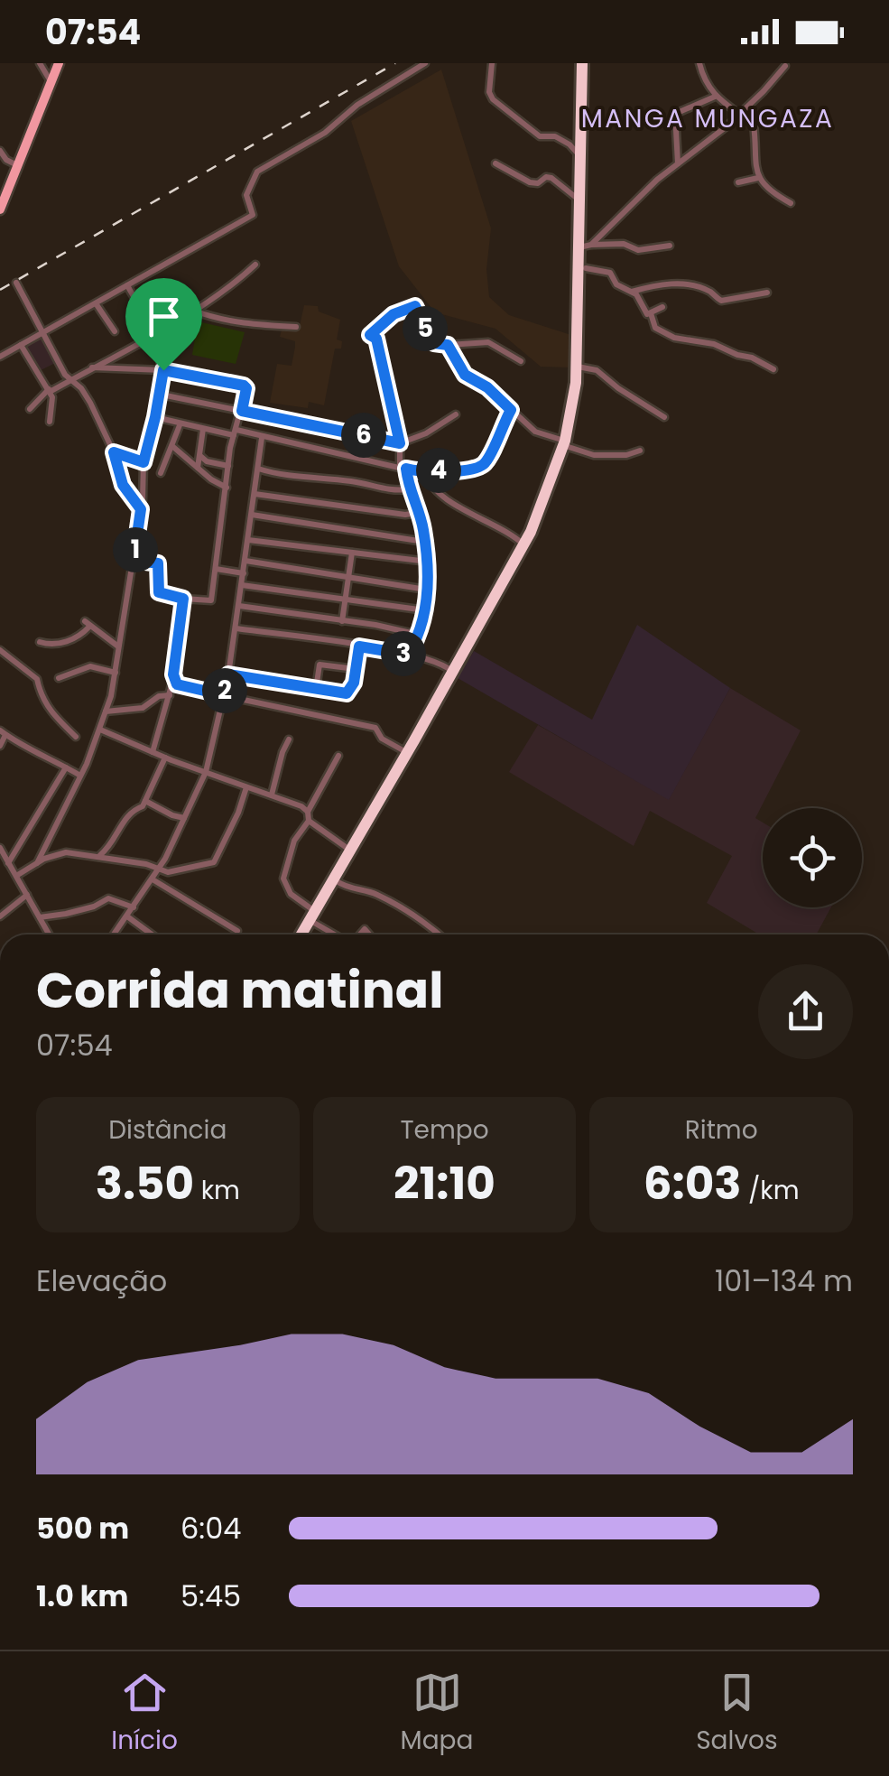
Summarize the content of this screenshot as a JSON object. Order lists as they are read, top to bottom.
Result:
{
  "districts": ["MANGA MUNGAZA"],
  "page": {
    "status": "07:54",
    "pins": [
      "5",
      "6",
      "4",
      "1",
      "3",
      "2"
    ],
    "heading": ["Corrida matinal", "07:54"],
    "stats": [
      ["Distância", "3.50 km"],
      ["Tempo", "21:10"],
      ["Ritmo", "6:03 /km"]
    ],
    "chart": ["Elevação", "101–134 m"],
    "list": [
      {
        "name": "500 m",
        "note": "6:04"
      },
      {
        "name": "1.0 km",
        "note": "5:45"
      }
    ],
    "tabs": ["Início", "Mapa", "Salvos"]
  }
}
